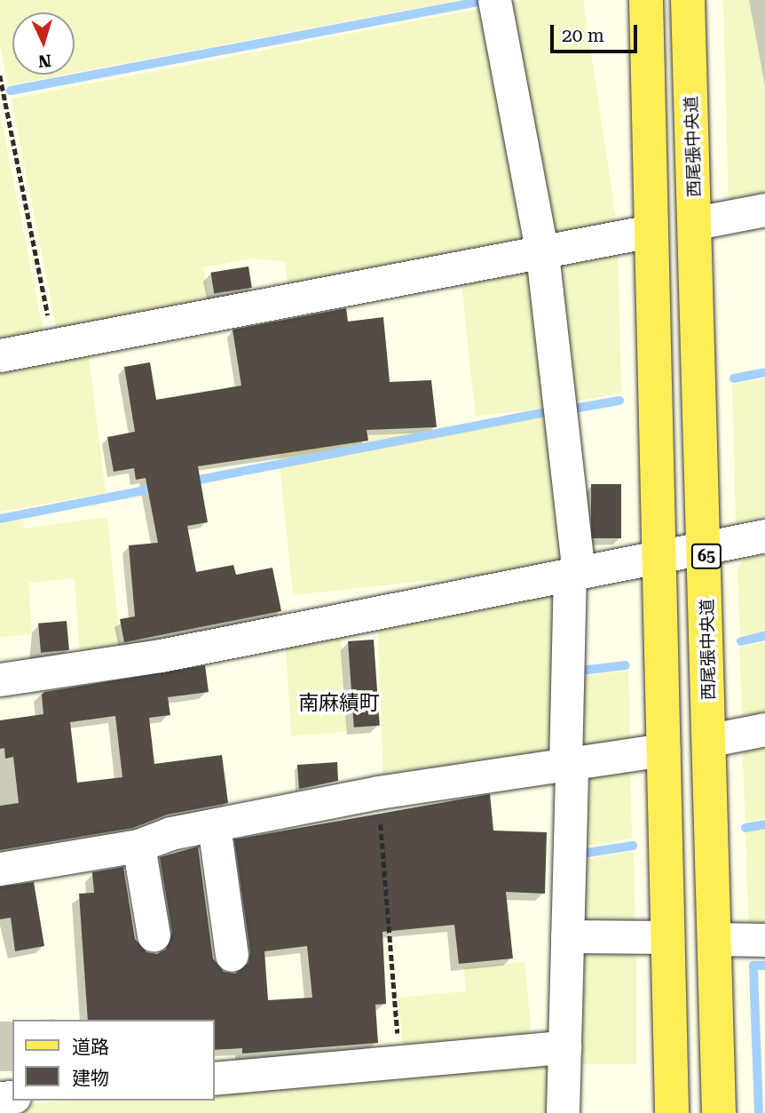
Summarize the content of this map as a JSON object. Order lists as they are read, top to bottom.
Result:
{
  "streets": {
    "main road": ["西尾張中央道", "65"]
  },
  "districts": ["南麻績町"],
  "legend": ["道路", "建物"],
  "scale_bar": "20 m",
  "north": "bottom"
}
